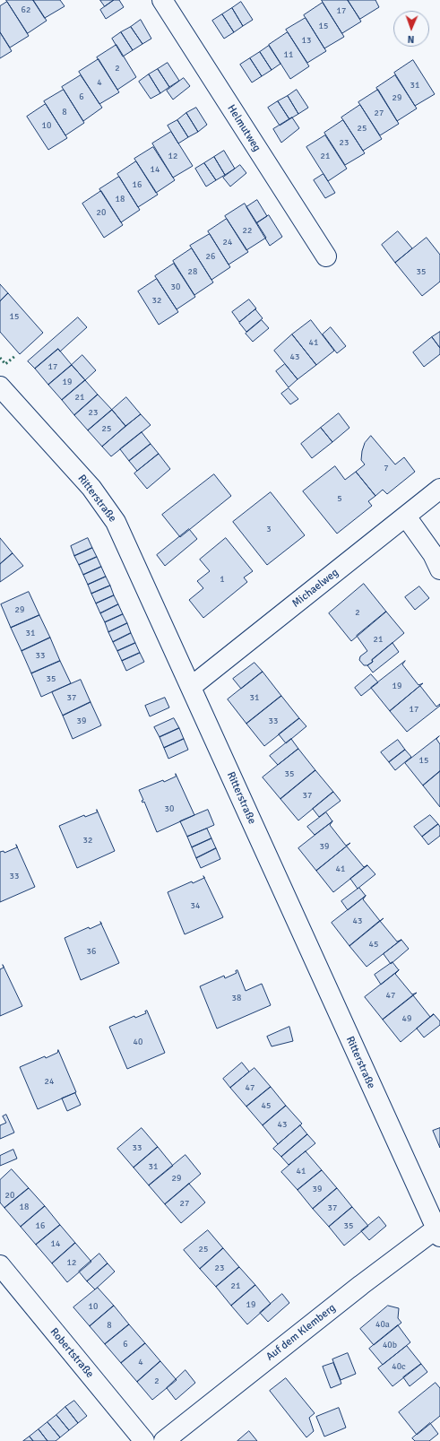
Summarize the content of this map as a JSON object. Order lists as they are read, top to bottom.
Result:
{
  "streets": {
    "street": [
      "Helmutweg",
      "Ritterstraße",
      "Michaelweg",
      "Auf dem Klemberg",
      "Robertstraße"
    ]
  },
  "crossings": [
    ["Ritterstraße", "Michaelweg"],
    ["Ritterstraße", "Auf dem Klemberg"]
  ],
  "house_numbers": [
    "62",
    "17",
    "15",
    "13",
    "11",
    "2",
    "4",
    "31",
    "6",
    "29",
    "8",
    "27",
    "10",
    "25",
    "23",
    "12",
    "21",
    "14",
    "16",
    "18",
    "20",
    "22",
    "24",
    "26",
    "28",
    "35",
    "30",
    "32",
    "15",
    "41",
    "43",
    "17",
    "19",
    "21",
    "23",
    "25",
    "7",
    "5",
    "3",
    "1",
    "29",
    "2",
    "31",
    "21",
    "33",
    "35",
    "19",
    "37",
    "31",
    "17",
    "39",
    "33",
    "15",
    "35",
    "37",
    "30",
    "32",
    "39",
    "41",
    "33",
    "34",
    "43",
    "45",
    "36",
    "47",
    "38",
    "49",
    "40",
    "24",
    "47",
    "45",
    "43",
    "33",
    "31",
    "41",
    "29",
    "39",
    "20",
    "27",
    "18",
    "37",
    "16",
    "35",
    "14",
    "25",
    "12",
    "23",
    "21",
    "19",
    "10",
    "40a",
    "8",
    "6",
    "40b",
    "4",
    "40c",
    "2"
  ],
  "north": "bottom"
}
